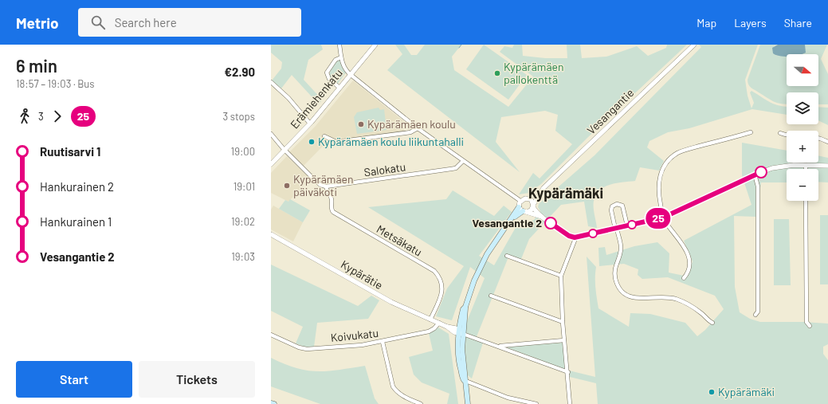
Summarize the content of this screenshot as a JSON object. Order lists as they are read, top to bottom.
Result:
{
  "streets": {
    "street": [
      "Erämiehenkatu",
      "Vesangantie",
      "Salokatu",
      "Metsäkatu",
      "Kypärätie",
      "Koivukatu"
    ]
  },
  "crossings": [
    ["Salokatu", "Metsäkatu"],
    ["Metsäkatu", "Kypärätie"],
    ["Kypärätie", "Koivukatu"]
  ],
  "districts": ["Kypärämäki"],
  "places": [
    "Kypärämäen pallokenttä",
    "Kypärämäen koulu",
    "Kypärämäen koulu liikuntahalli",
    "Kypärämäen päiväkoti",
    "Vesangantie 2",
    "Kypärämäki"
  ],
  "lines": ["bus line 25"],
  "north": "right",
  "page": {
    "header": "Metrio",
    "search": "Search here",
    "nav": ["Map", "Layers", "Share"],
    "heading": ["6 min", "18:57 – 19:03 · Bus", "€2.90"],
    "on_map": "25",
    "map_buttons": ["+", "−"],
    "legs": ["3", "25", "3 stops"],
    "list": [
      {
        "name": "Ruutisarvi 1",
        "value": "19:00"
      },
      {
        "name": "Hankurainen 2",
        "value": "19:01"
      },
      {
        "name": "Hankurainen 1",
        "value": "19:02"
      },
      {
        "name": "Vesangantie 2",
        "value": "19:03"
      }
    ],
    "buttons": ["Start", "Tickets"]
  }
}
